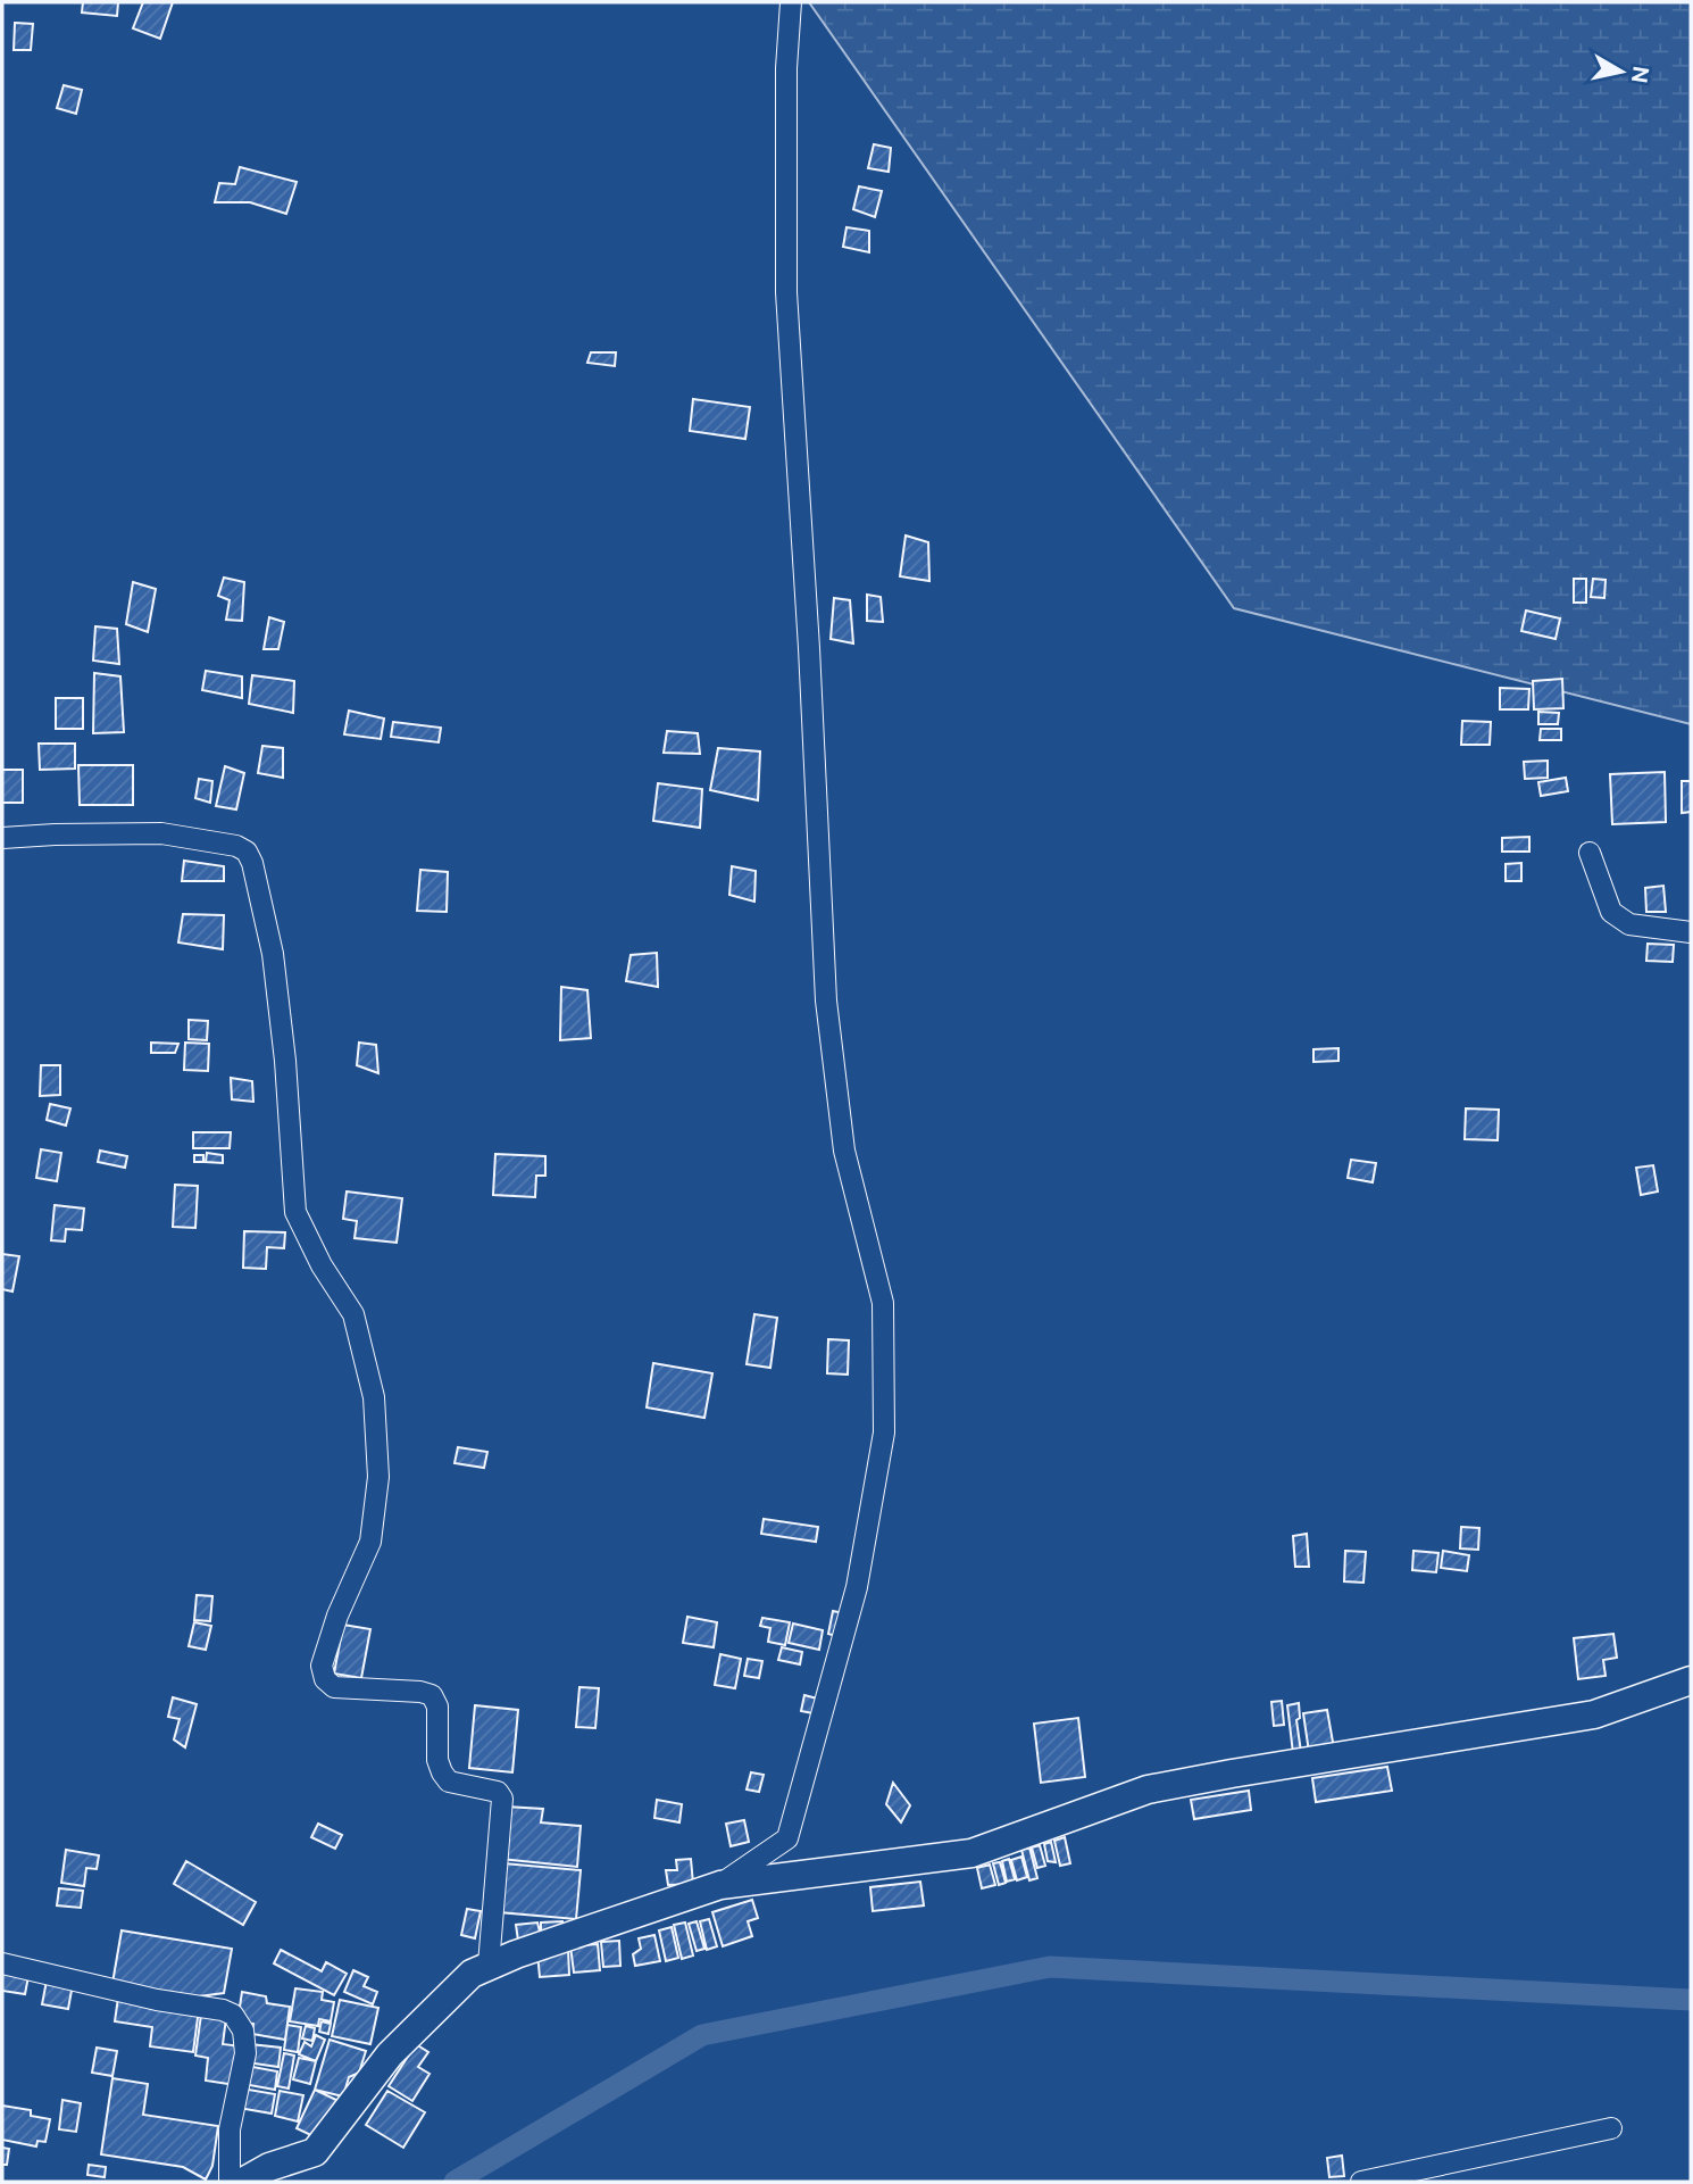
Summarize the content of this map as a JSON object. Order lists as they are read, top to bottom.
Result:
{
  "north": "right"
}
